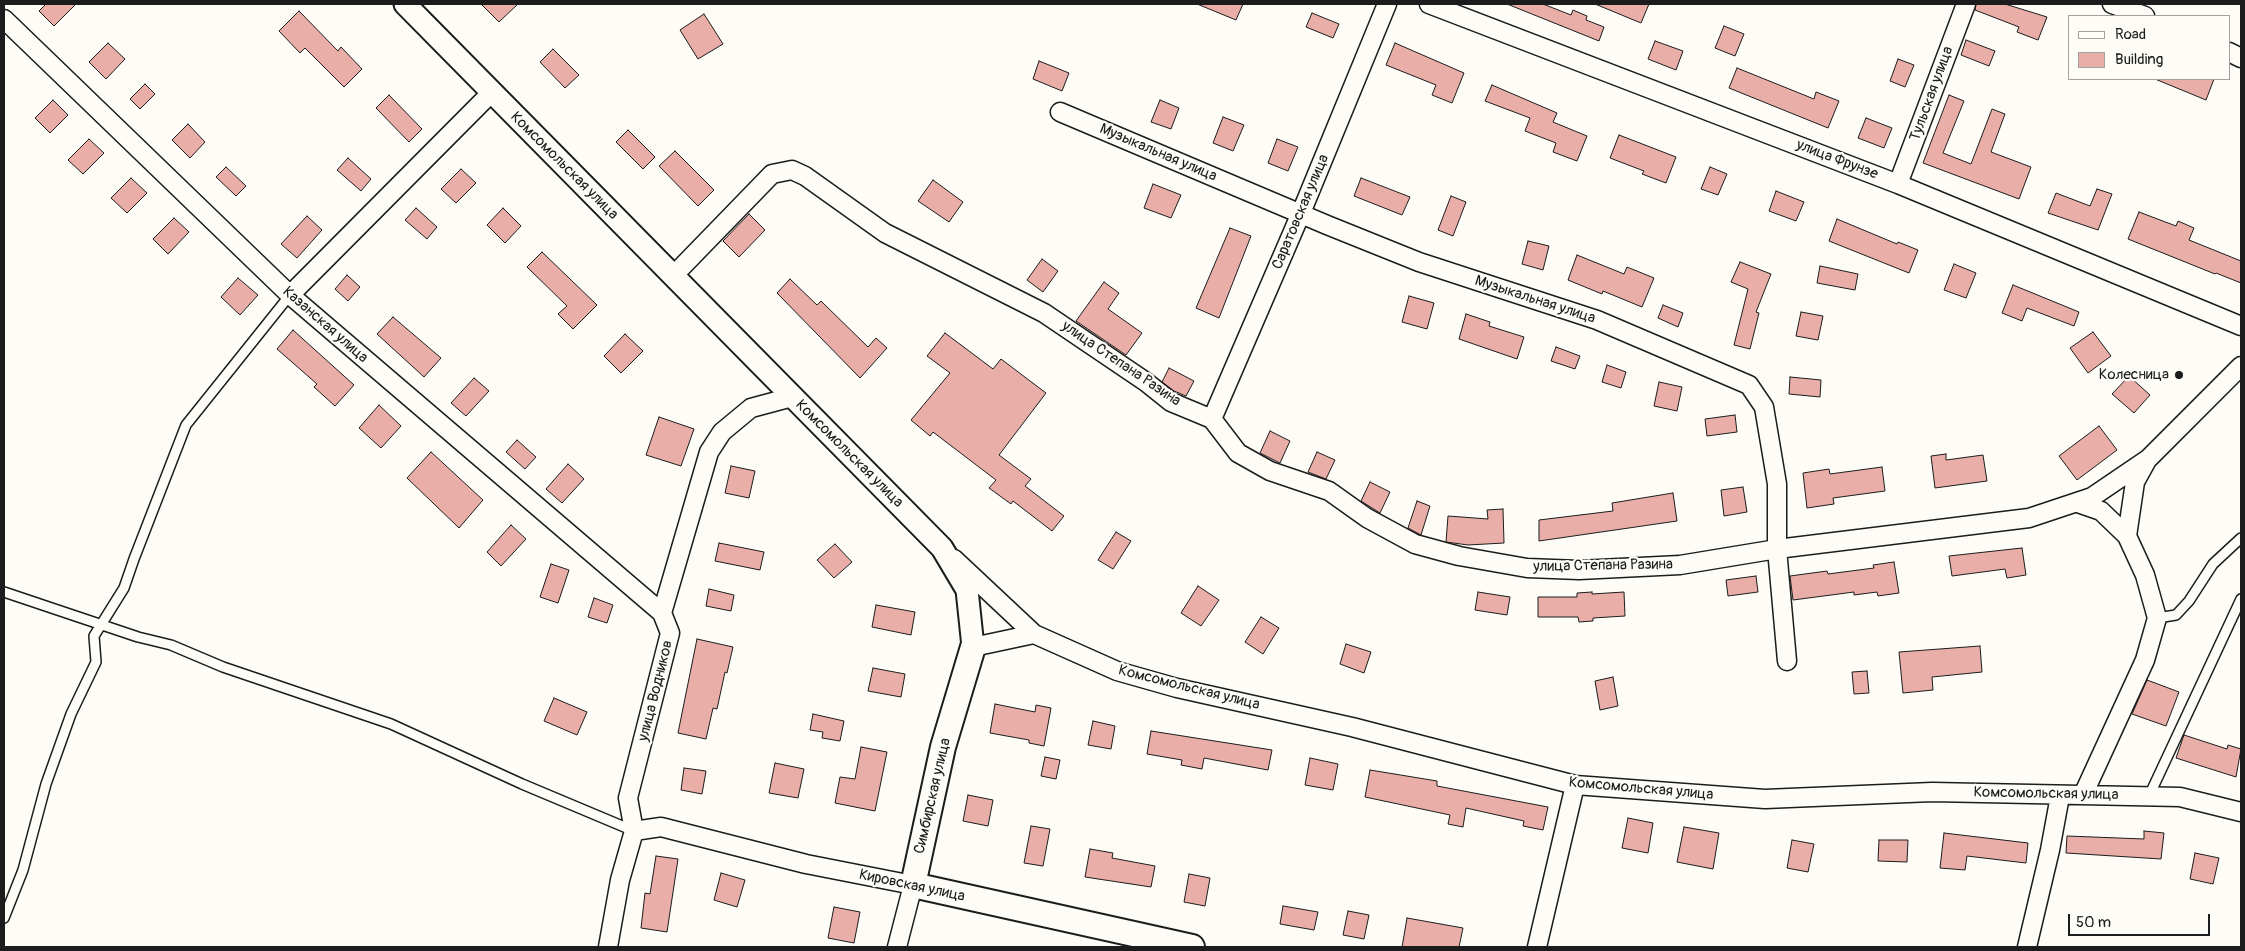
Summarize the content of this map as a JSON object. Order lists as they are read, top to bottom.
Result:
{
  "streets": {
    "main road": ["Симбирская улица", "Кировская улица"],
    "street": [
      "Тульская улица",
      "Музыкальная улица",
      "улица Фрунзе",
      "Комсомольская улица",
      "Саратовская улица",
      "Казанская улица",
      "улица Степана Разина",
      "улица Водников"
    ]
  },
  "crossings": [
    ["Тульская улица", "улица Фрунзе"],
    ["Музыкальная улица", "Саратовская улица"],
    ["Музыкальная улица", "улица Степана Разина"],
    ["Комсомольская улица", "улица Степана Разина"],
    ["Комсомольская улица", "Симбирская улица"],
    ["Саратовская улица", "улица Степана Разина"],
    ["Казанская улица", "улица Водников"],
    ["улица Водников", "Кировская улица"],
    ["Симбирская улица", "Кировская улица"]
  ],
  "places": ["Колесница"],
  "legend": ["Road", "Building"],
  "scale_bar": "50 m"
}
